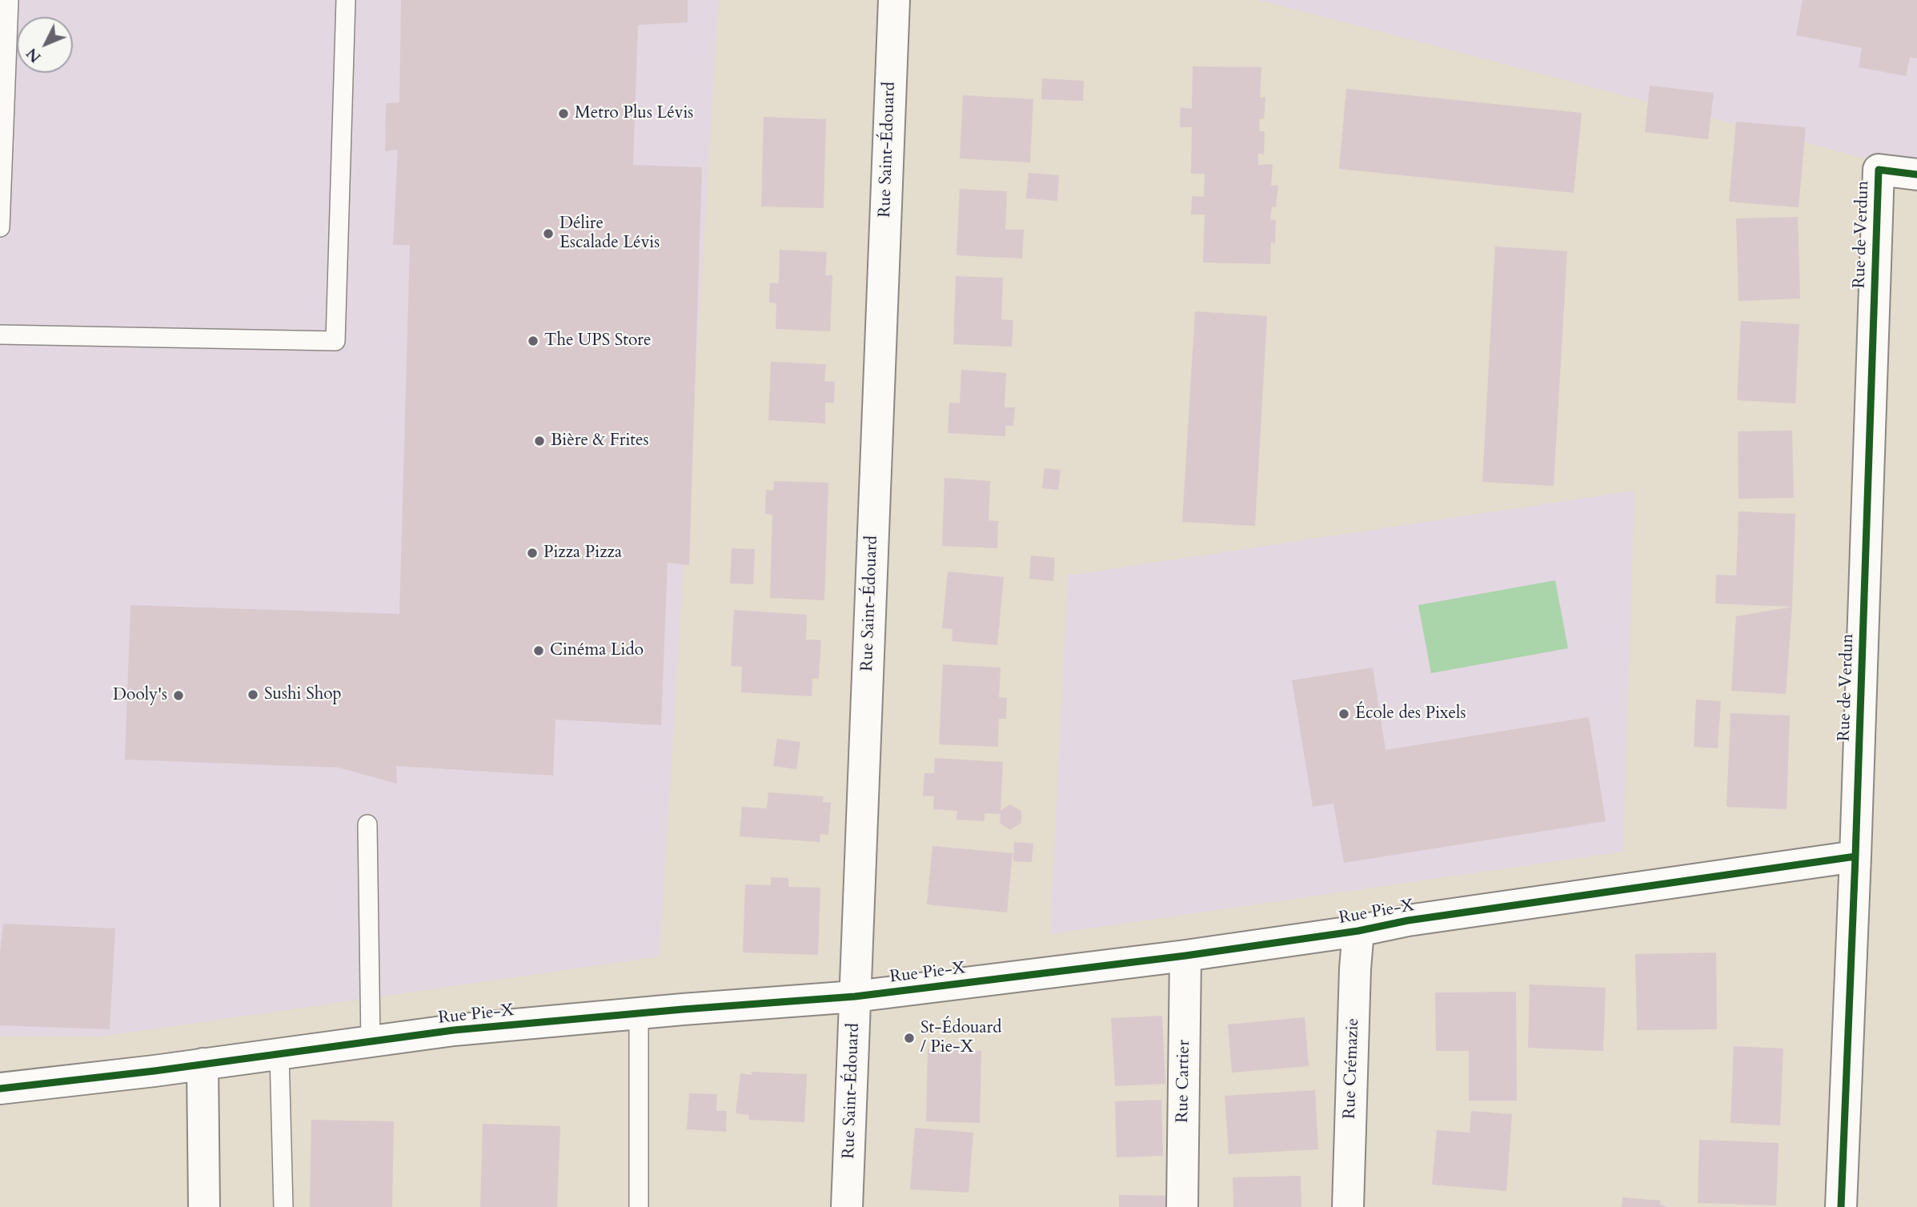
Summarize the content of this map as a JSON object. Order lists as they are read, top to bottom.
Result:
{
  "streets": {
    "street": [
      "Rue Saint-Édouard",
      "Rue de Verdun",
      "Rue Pie-X",
      "Rue Crémazie",
      "Rue Cartier"
    ]
  },
  "crossings": [
    ["Rue Saint-Édouard", "Rue Pie-X"],
    ["Rue de Verdun", "Rue Pie-X"],
    ["Rue Pie-X", "Rue Crémazie"],
    ["Rue Pie-X", "Rue Cartier"]
  ],
  "places": [
    "Metro Plus Lévis",
    "Délire Escalade Lévis",
    "The UPS Store",
    "Bière & Frites",
    "Pizza Pizza",
    "Cinéma Lido",
    "Sushi Shop",
    "Dooly's",
    "École des Pixels",
    "St-Édouard / Pie-X"
  ],
  "north": "bottom left"
}
